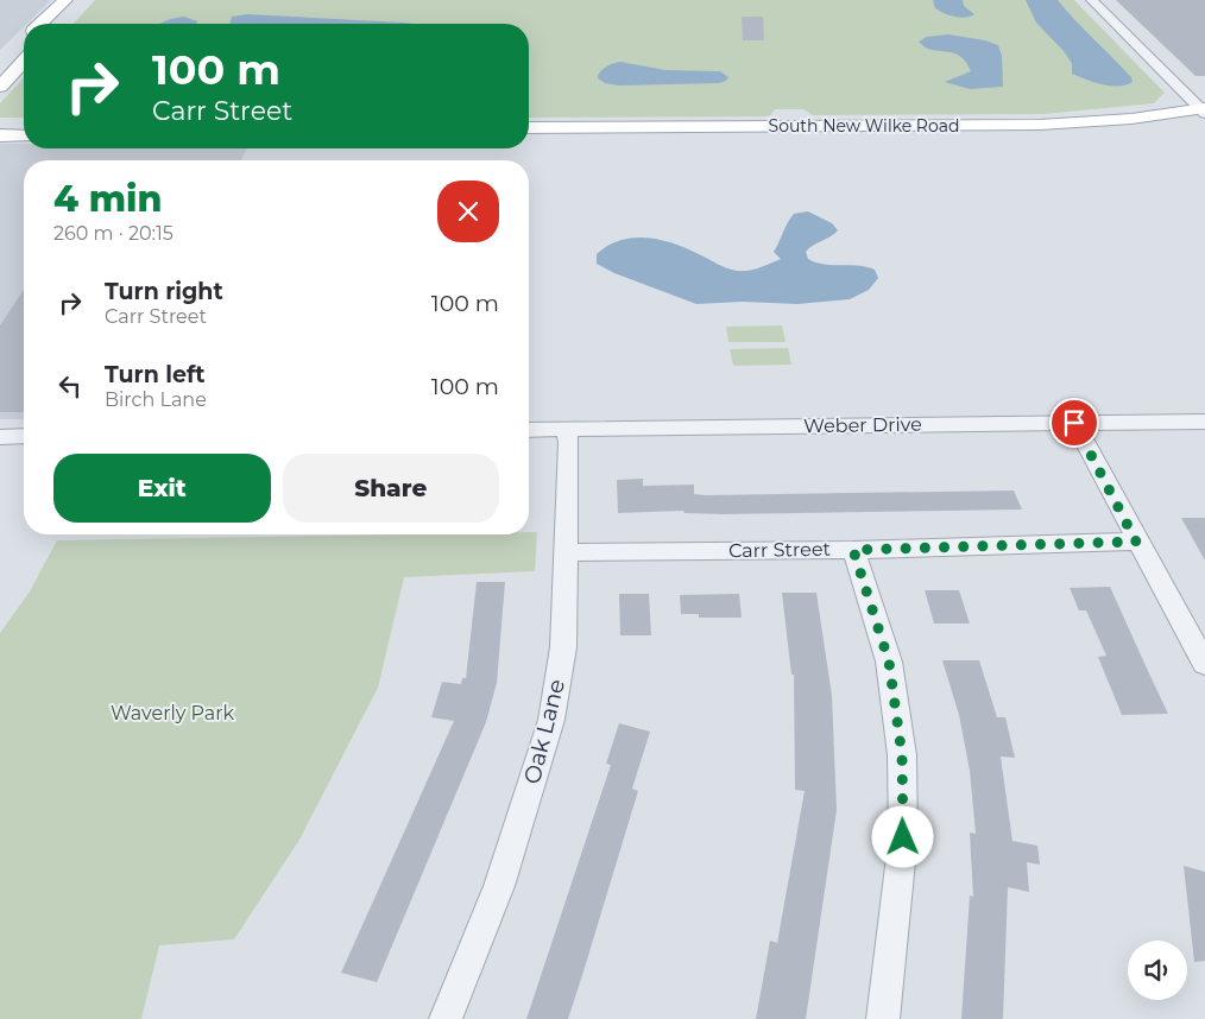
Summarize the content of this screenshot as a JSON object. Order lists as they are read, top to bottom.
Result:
{
  "streets": {
    "main road": ["South New Wilke Road"],
    "street": ["Weber Drive", "Carr Street", "Oak Lane"]
  },
  "crossings": [
    ["Weber Drive", "Oak Lane"],
    ["Carr Street", "Oak Lane"]
  ],
  "parks": ["Waverly Park"],
  "page": {
    "turn": ["100 m", "Carr Street"],
    "heading": ["4 min", "260 m · 20:15"],
    "list": [
      {
        "name": "Turn right",
        "note": "Carr Street",
        "value": "100 m"
      },
      {
        "name": "Turn left",
        "note": "Birch Lane",
        "value": "100 m"
      }
    ],
    "buttons": ["Exit", "Share"]
  }
}
